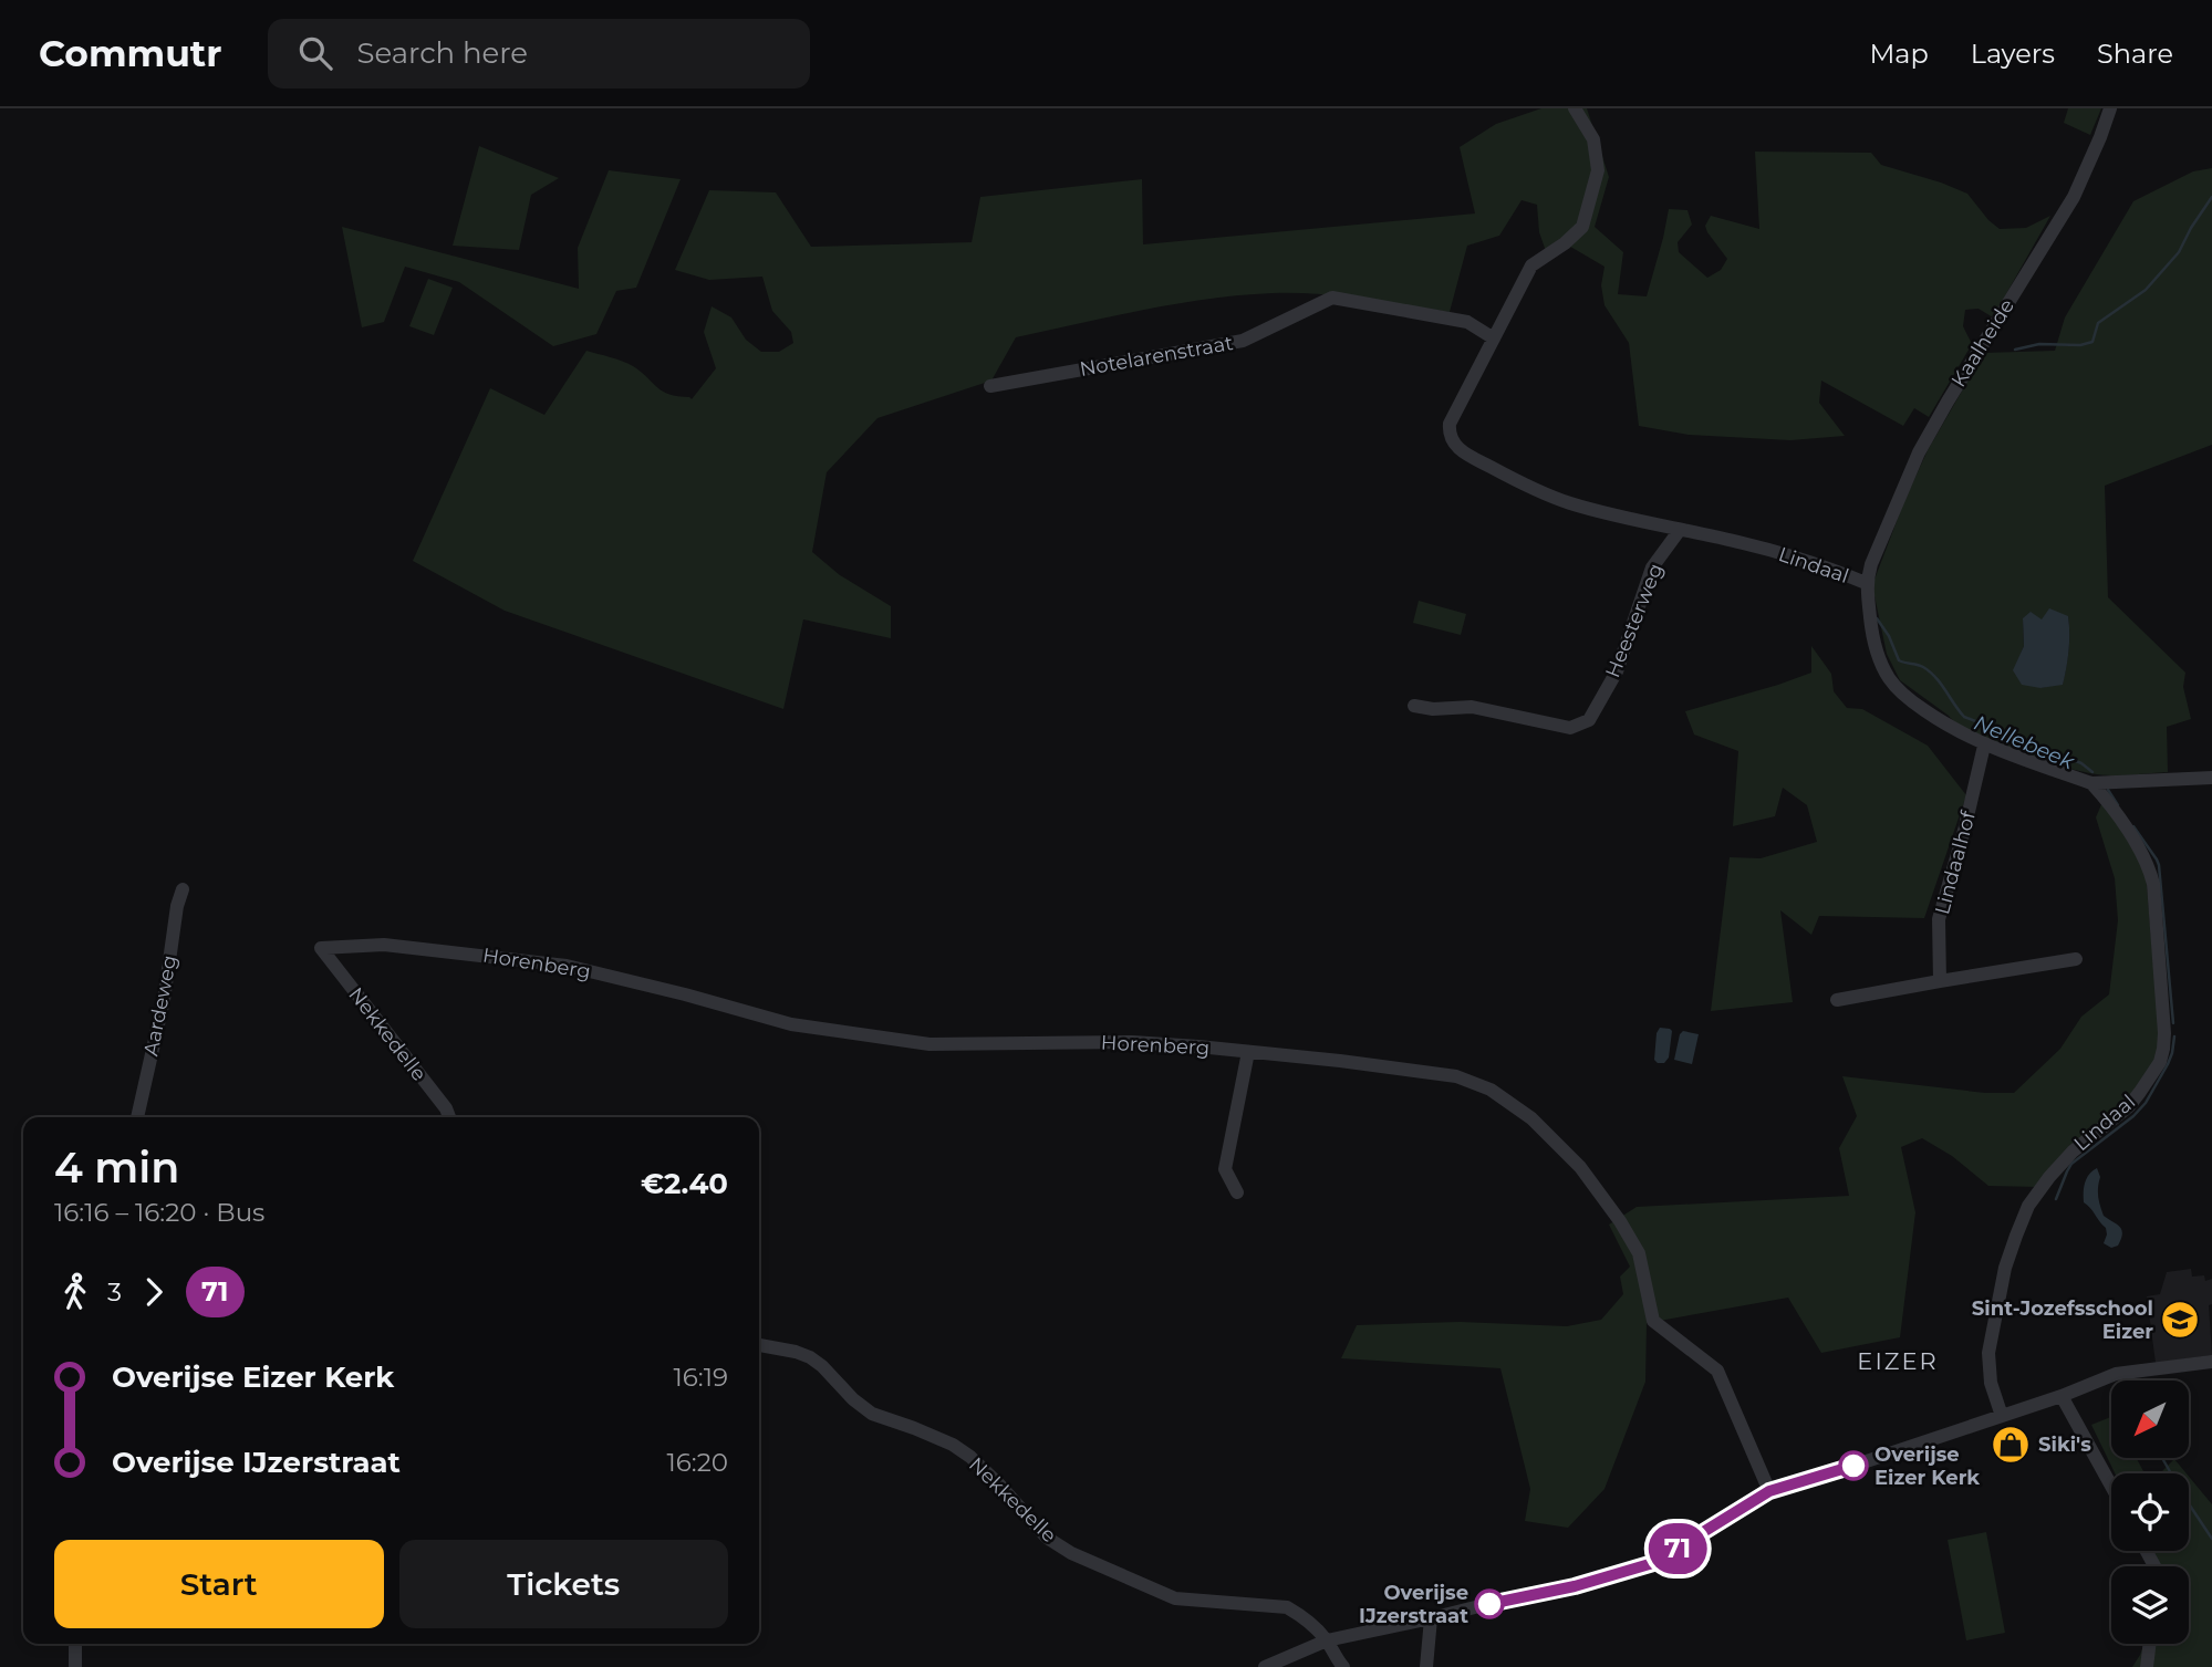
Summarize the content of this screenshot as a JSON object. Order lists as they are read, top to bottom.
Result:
{
  "streets": {
    "street": [
      "Kaalheide",
      "Notelarenstraat",
      "Lindaal",
      "Heesterweg",
      "Lindaalhof",
      "Horenberg",
      "Aardeweg",
      "Nekkedelle"
    ]
  },
  "crossings": [
    ["Kaalheide", "Lindaal"],
    ["Notelarenstraat", "Lindaal"],
    ["Lindaal", "Heesterweg"],
    ["Lindaal", "Lindaalhof"],
    ["Horenberg", "Nekkedelle"]
  ],
  "districts": ["EIZER"],
  "water": ["Nellebeek"],
  "places": {
    "school or university": ["Sint-Jozefsschool Eizer"],
    "shop": ["Siki's"],
    "other": ["Overijse Eizer Kerk", "Overijse IJzerstraat"]
  },
  "lines": ["bus line 71"],
  "north": "bottom left",
  "page": {
    "header": "Commutr",
    "search": "Search here",
    "nav": ["Map", "Layers", "Share"],
    "on_map": "71",
    "heading": ["4 min", "16:16 – 16:20 · Bus", "€2.40"],
    "legs": ["3", "71"],
    "list": [
      {
        "name": "Overijse Eizer Kerk",
        "value": "16:19"
      },
      {
        "name": "Overijse IJzerstraat",
        "value": "16:20"
      }
    ],
    "buttons": ["Start", "Tickets"]
  }
}
